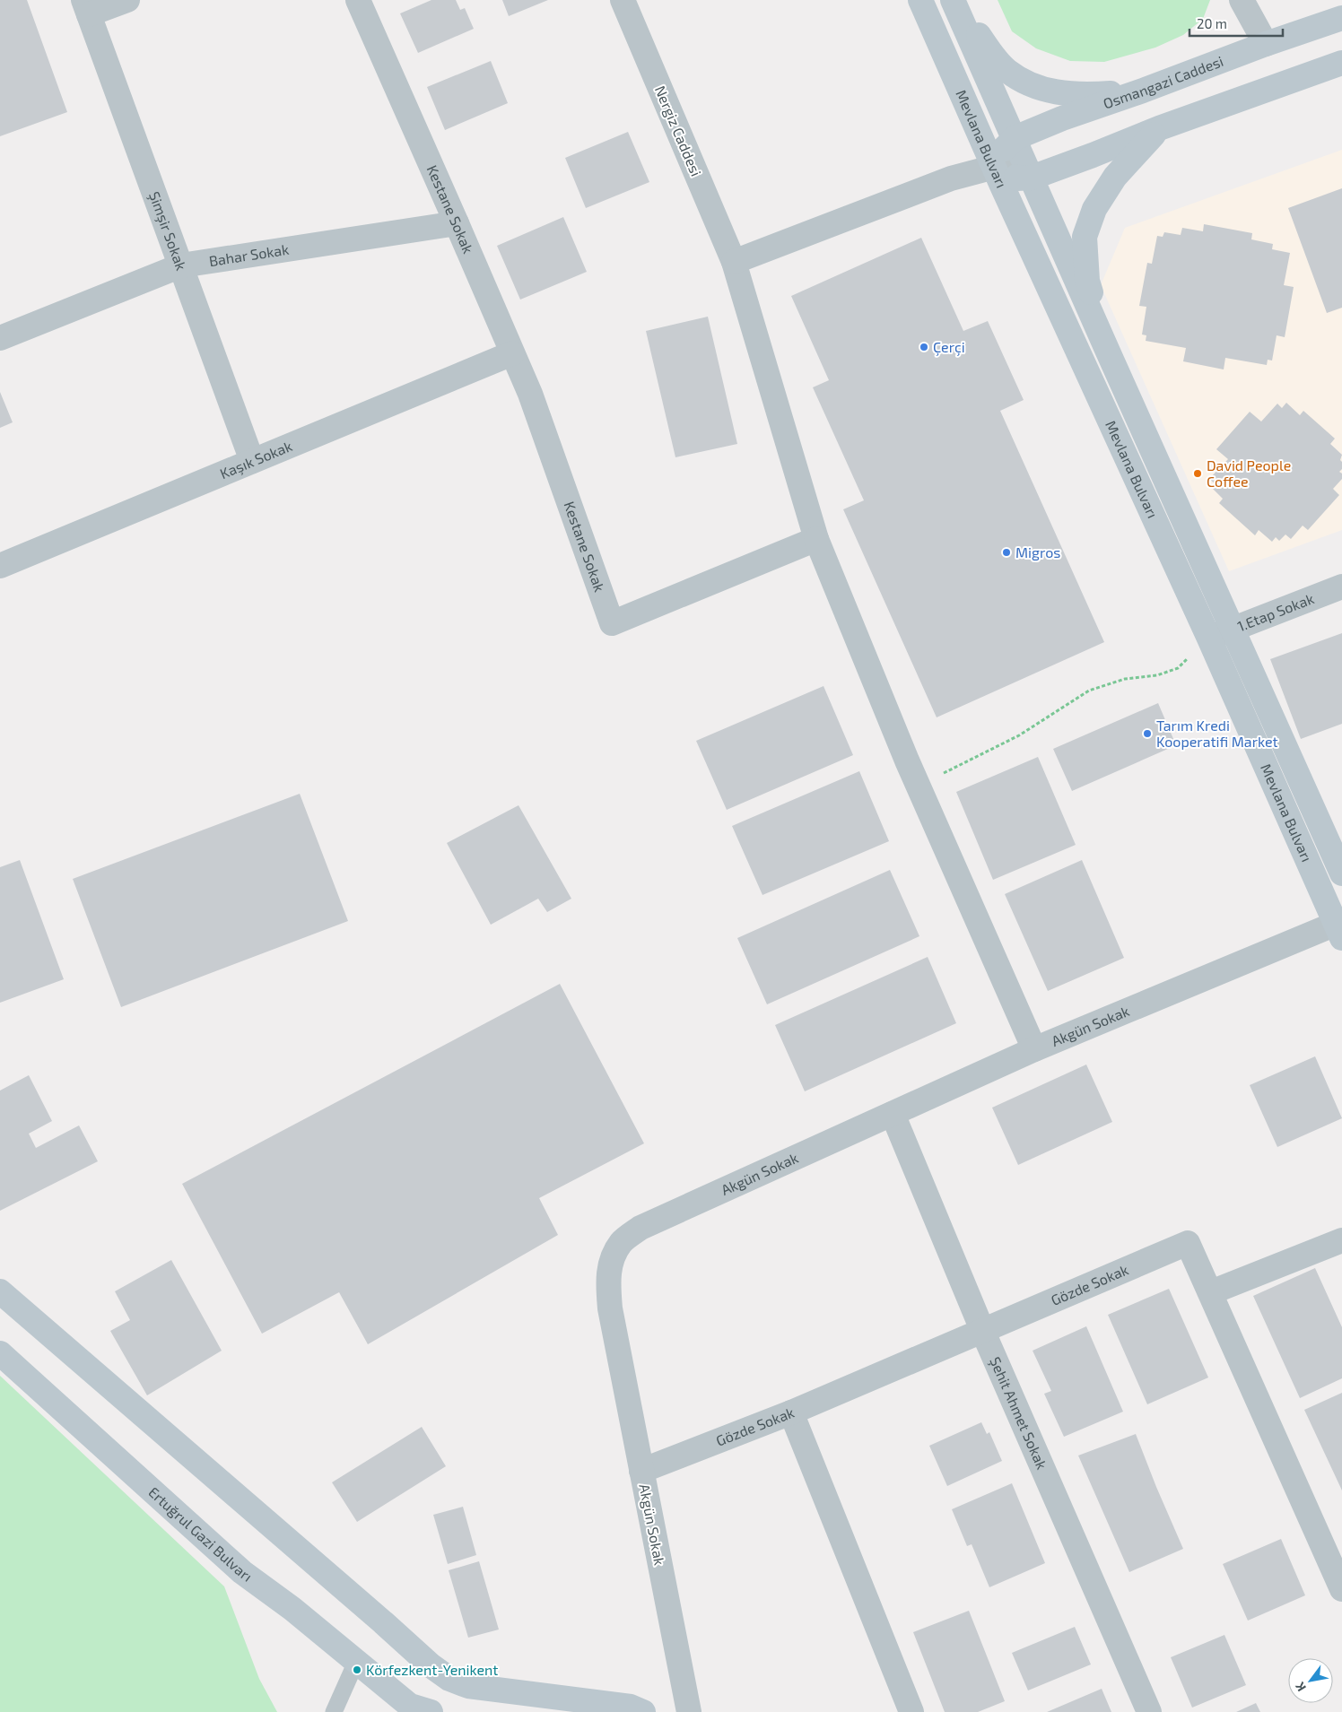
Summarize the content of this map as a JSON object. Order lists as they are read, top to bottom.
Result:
{
  "streets": {
    "street": [
      "Osmangazi Caddesi",
      "Nergiz Caddesi",
      "Mevlana Bulvarı",
      "Kestane Sokak",
      "Şimşir Sokak",
      "Bahar Sokak",
      "Kaşık Sokak",
      "1.Etap Sokak",
      "Akgün Sokak",
      "Gözde Sokak",
      "Şehit Ahmet Sokak",
      "Ertuğrul Gazi Bulvarı"
    ]
  },
  "crossings": [
    ["Osmangazi Caddesi", "Mevlana Bulvarı"],
    ["Mevlana Bulvarı", "1.Etap Sokak"],
    ["Mevlana Bulvarı", "Akgün Sokak"],
    ["Kestane Sokak", "Bahar Sokak"],
    ["Kestane Sokak", "Kaşık Sokak"],
    ["Şimşir Sokak", "Bahar Sokak"],
    ["Şimşir Sokak", "Kaşık Sokak"],
    ["Akgün Sokak", "Gözde Sokak"],
    ["Akgün Sokak", "Şehit Ahmet Sokak"],
    ["Gözde Sokak", "Şehit Ahmet Sokak"]
  ],
  "places": [
    "Çerçi",
    "David People Coffee",
    "Migros",
    "Tarım Kredi Kooperatifi Market",
    "Körfezkent-Yenikent"
  ],
  "scale_bar": "20 m",
  "north": "bottom left"
}
